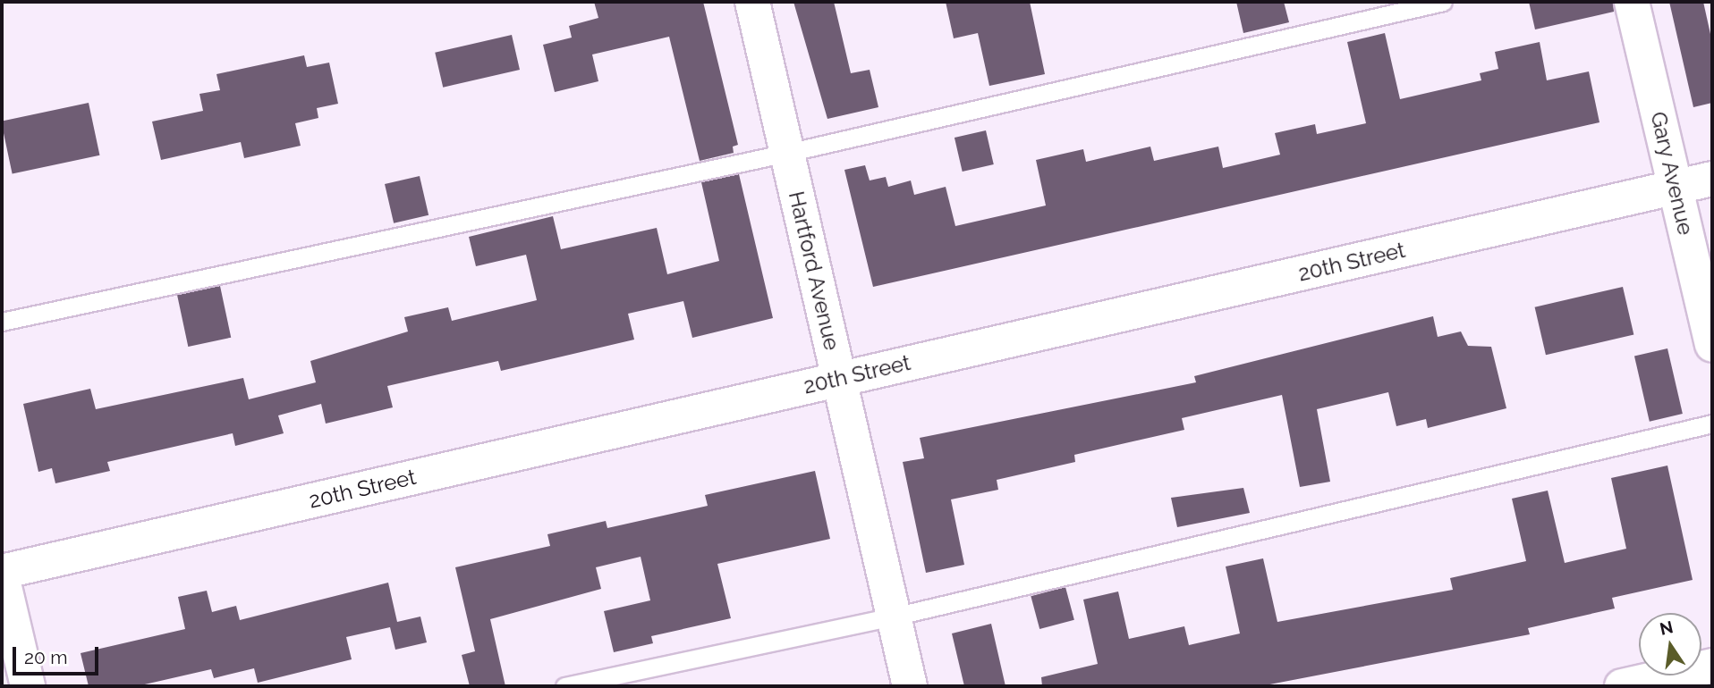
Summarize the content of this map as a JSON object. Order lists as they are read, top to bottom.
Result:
{
  "streets": {
    "street": ["Gary Avenue", "20th Street", "Hartford Avenue"]
  },
  "crossings": [
    ["Gary Avenue", "20th Street"],
    ["20th Street", "Hartford Avenue"]
  ],
  "scale_bar": "20 m",
  "north": "top"
}
